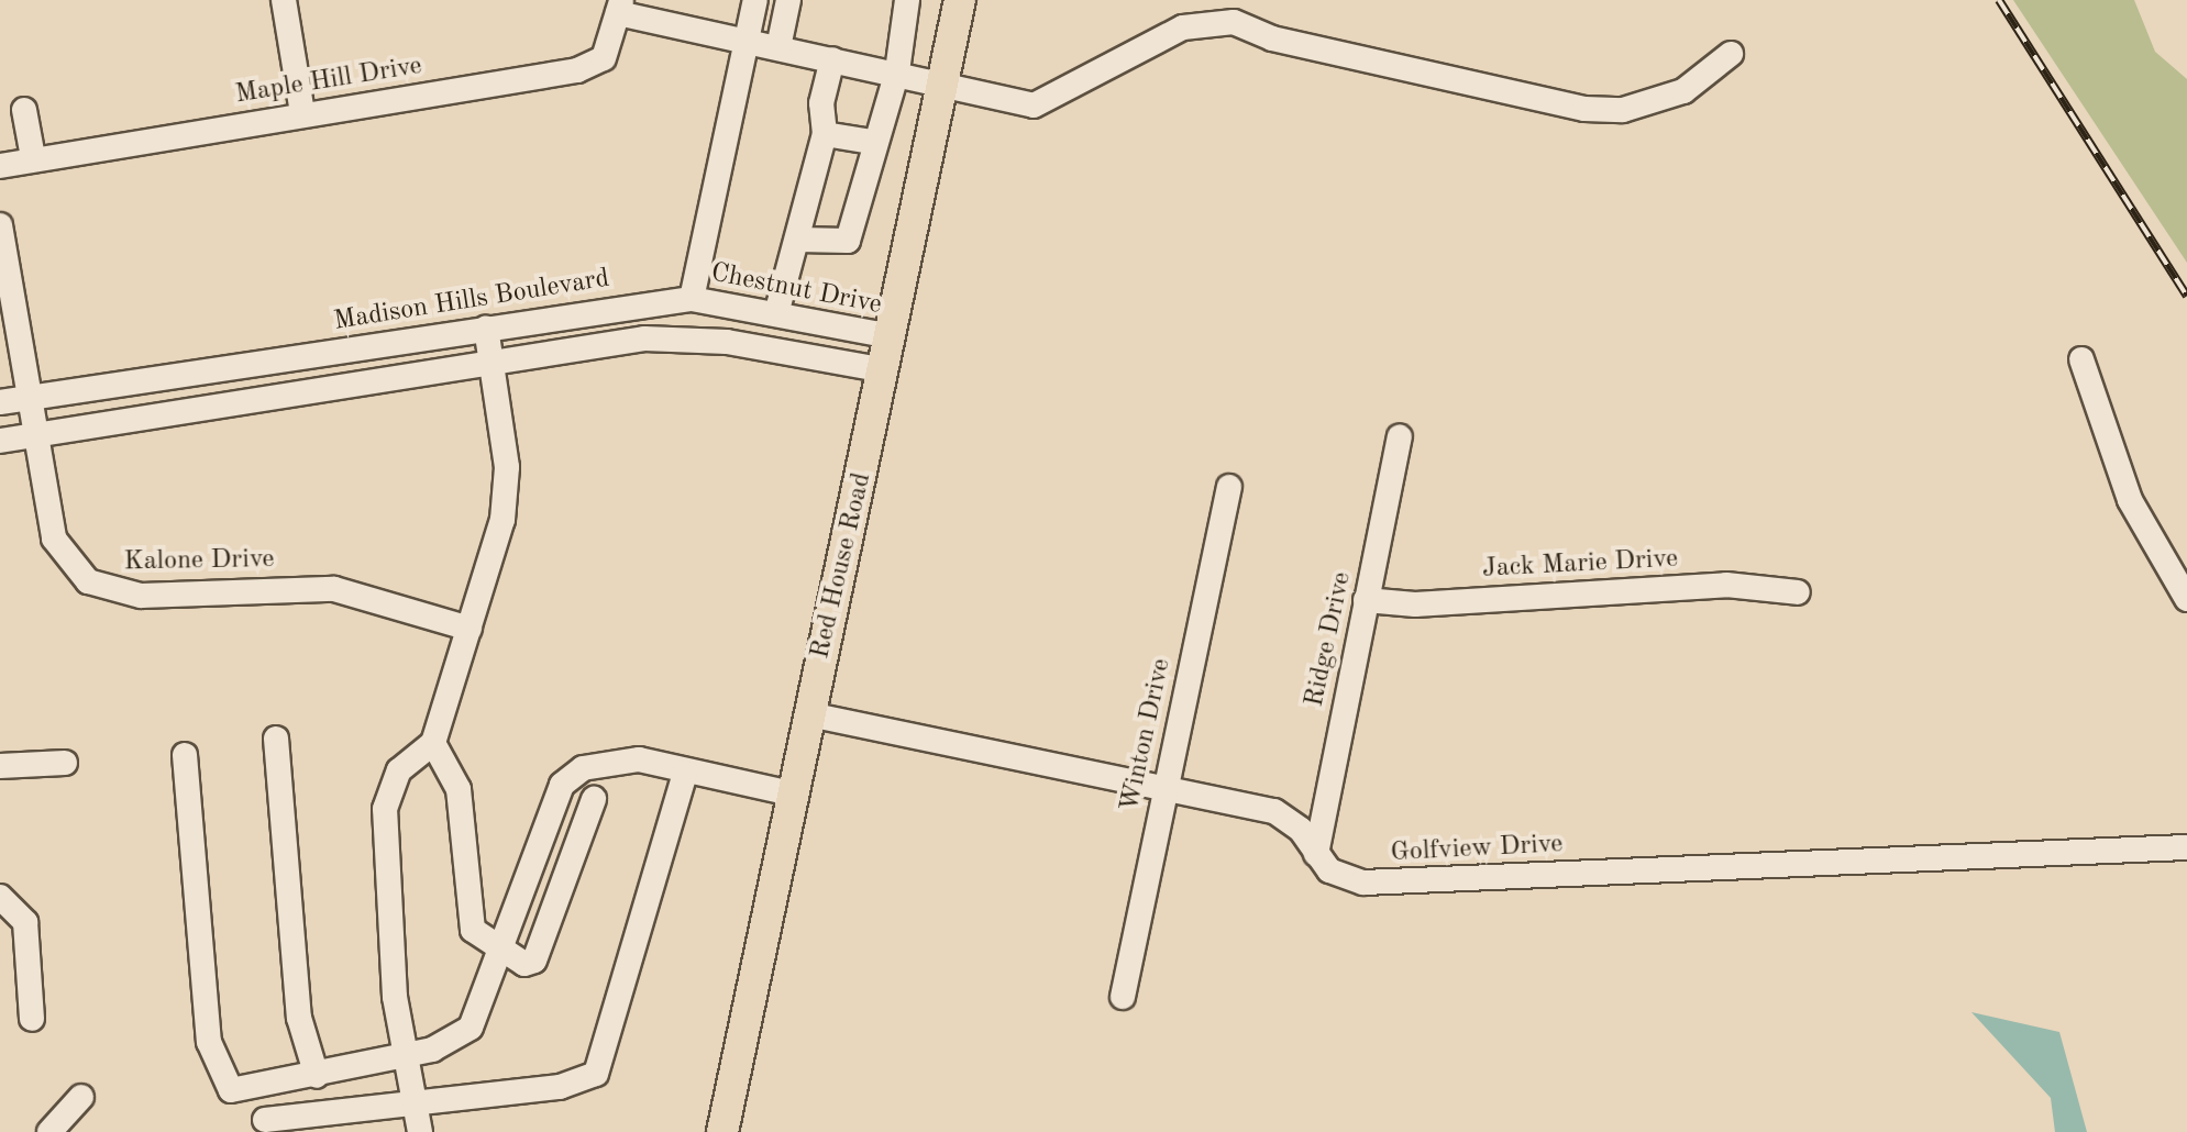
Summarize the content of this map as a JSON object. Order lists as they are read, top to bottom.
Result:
{
  "streets": {
    "main road": ["Red House Road"],
    "street": [
      "Maple Hill Drive",
      "Chestnut Drive",
      "Madison Hills Boulevard",
      "Kalone Drive",
      "Jack Marie Drive",
      "Ridge Drive",
      "Winton Drive",
      "Golfview Drive"
    ]
  },
  "crossings": [
    ["Chestnut Drive", "Madison Hills Boulevard"],
    ["Chestnut Drive", "Red House Road"],
    ["Madison Hills Boulevard", "Kalone Drive"],
    ["Madison Hills Boulevard", "Red House Road"],
    ["Jack Marie Drive", "Ridge Drive"],
    ["Red House Road", "Golfview Drive"],
    ["Ridge Drive", "Golfview Drive"],
    ["Winton Drive", "Golfview Drive"]
  ]
}
